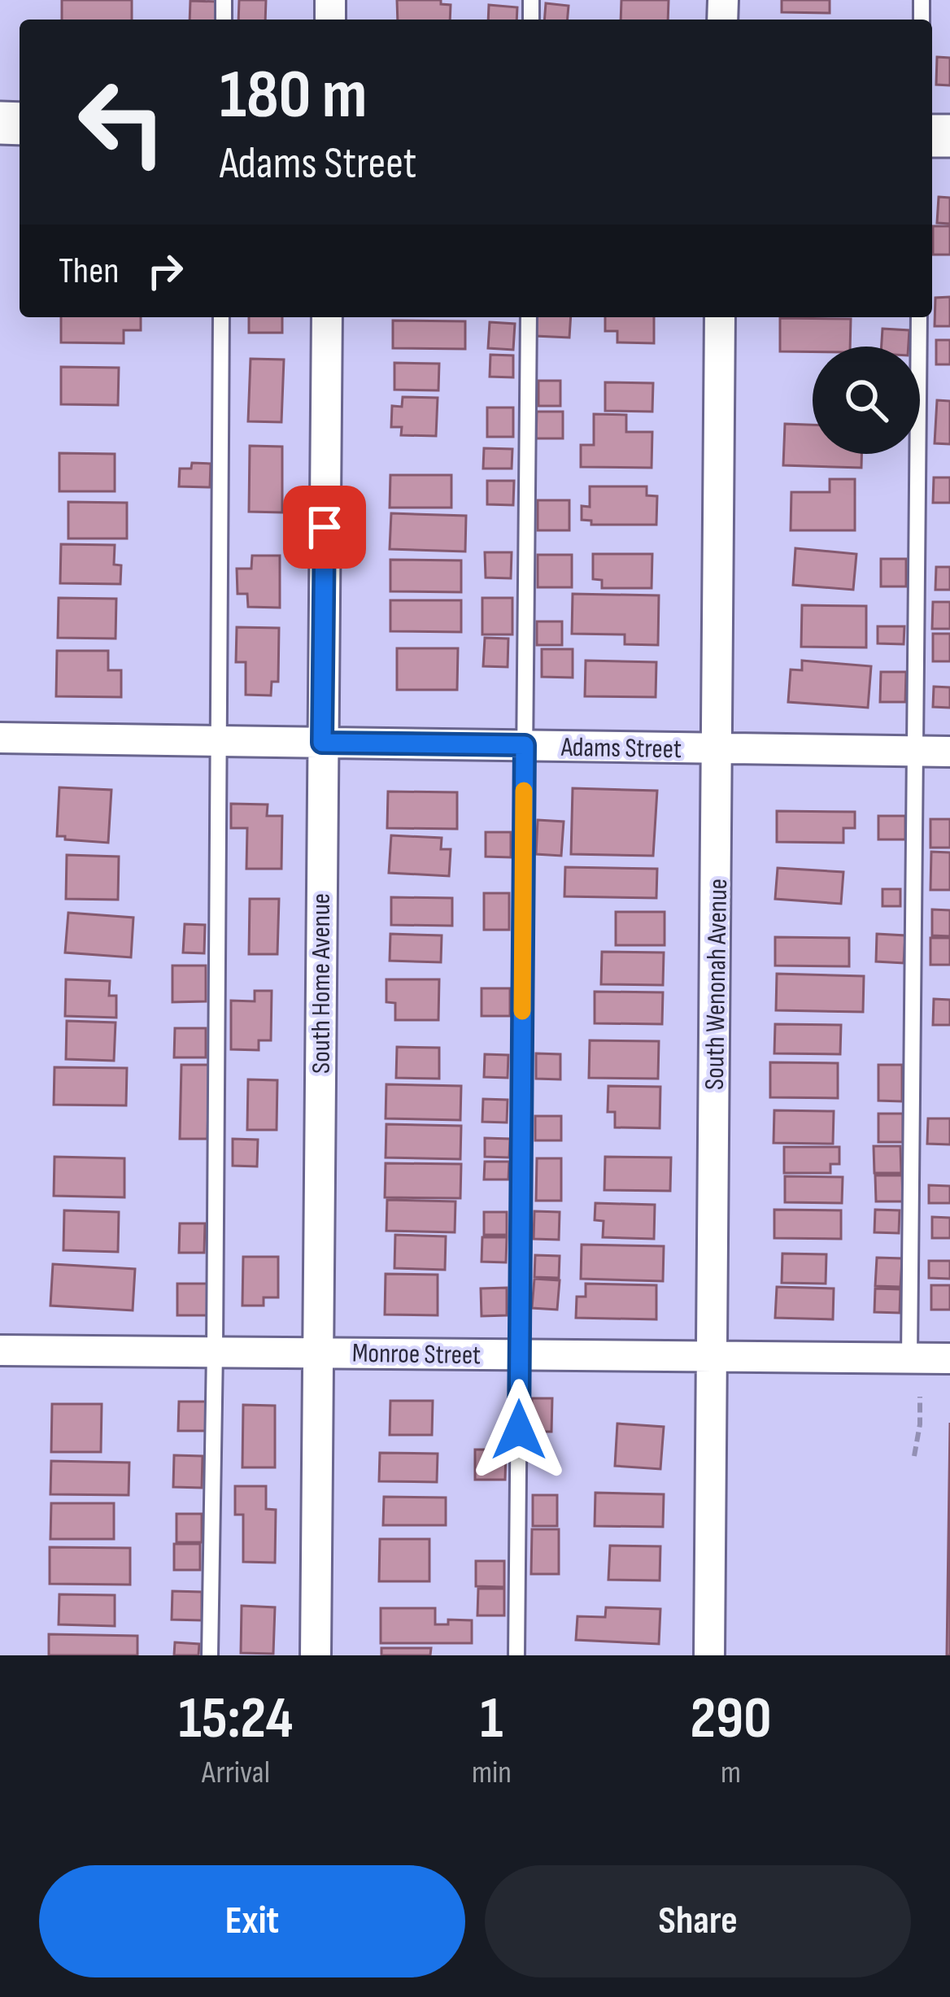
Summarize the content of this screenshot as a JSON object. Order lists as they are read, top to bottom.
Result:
{
  "streets": {
    "street": [
      "Adams Street",
      "South Home Avenue",
      "South Wenonah Avenue",
      "Monroe Street"
    ]
  },
  "crossings": [
    ["Adams Street", "South Home Avenue"],
    ["Adams Street", "South Wenonah Avenue"],
    ["South Home Avenue", "Monroe Street"],
    ["South Wenonah Avenue", "Monroe Street"]
  ],
  "page": {
    "turn": ["180 m", "Adams Street"],
    "then": "Then",
    "eta": [
      "15:24",
      "Arrival",
      "1",
      "min",
      "290",
      "m"
    ],
    "buttons": ["Exit", "Share"]
  }
}
